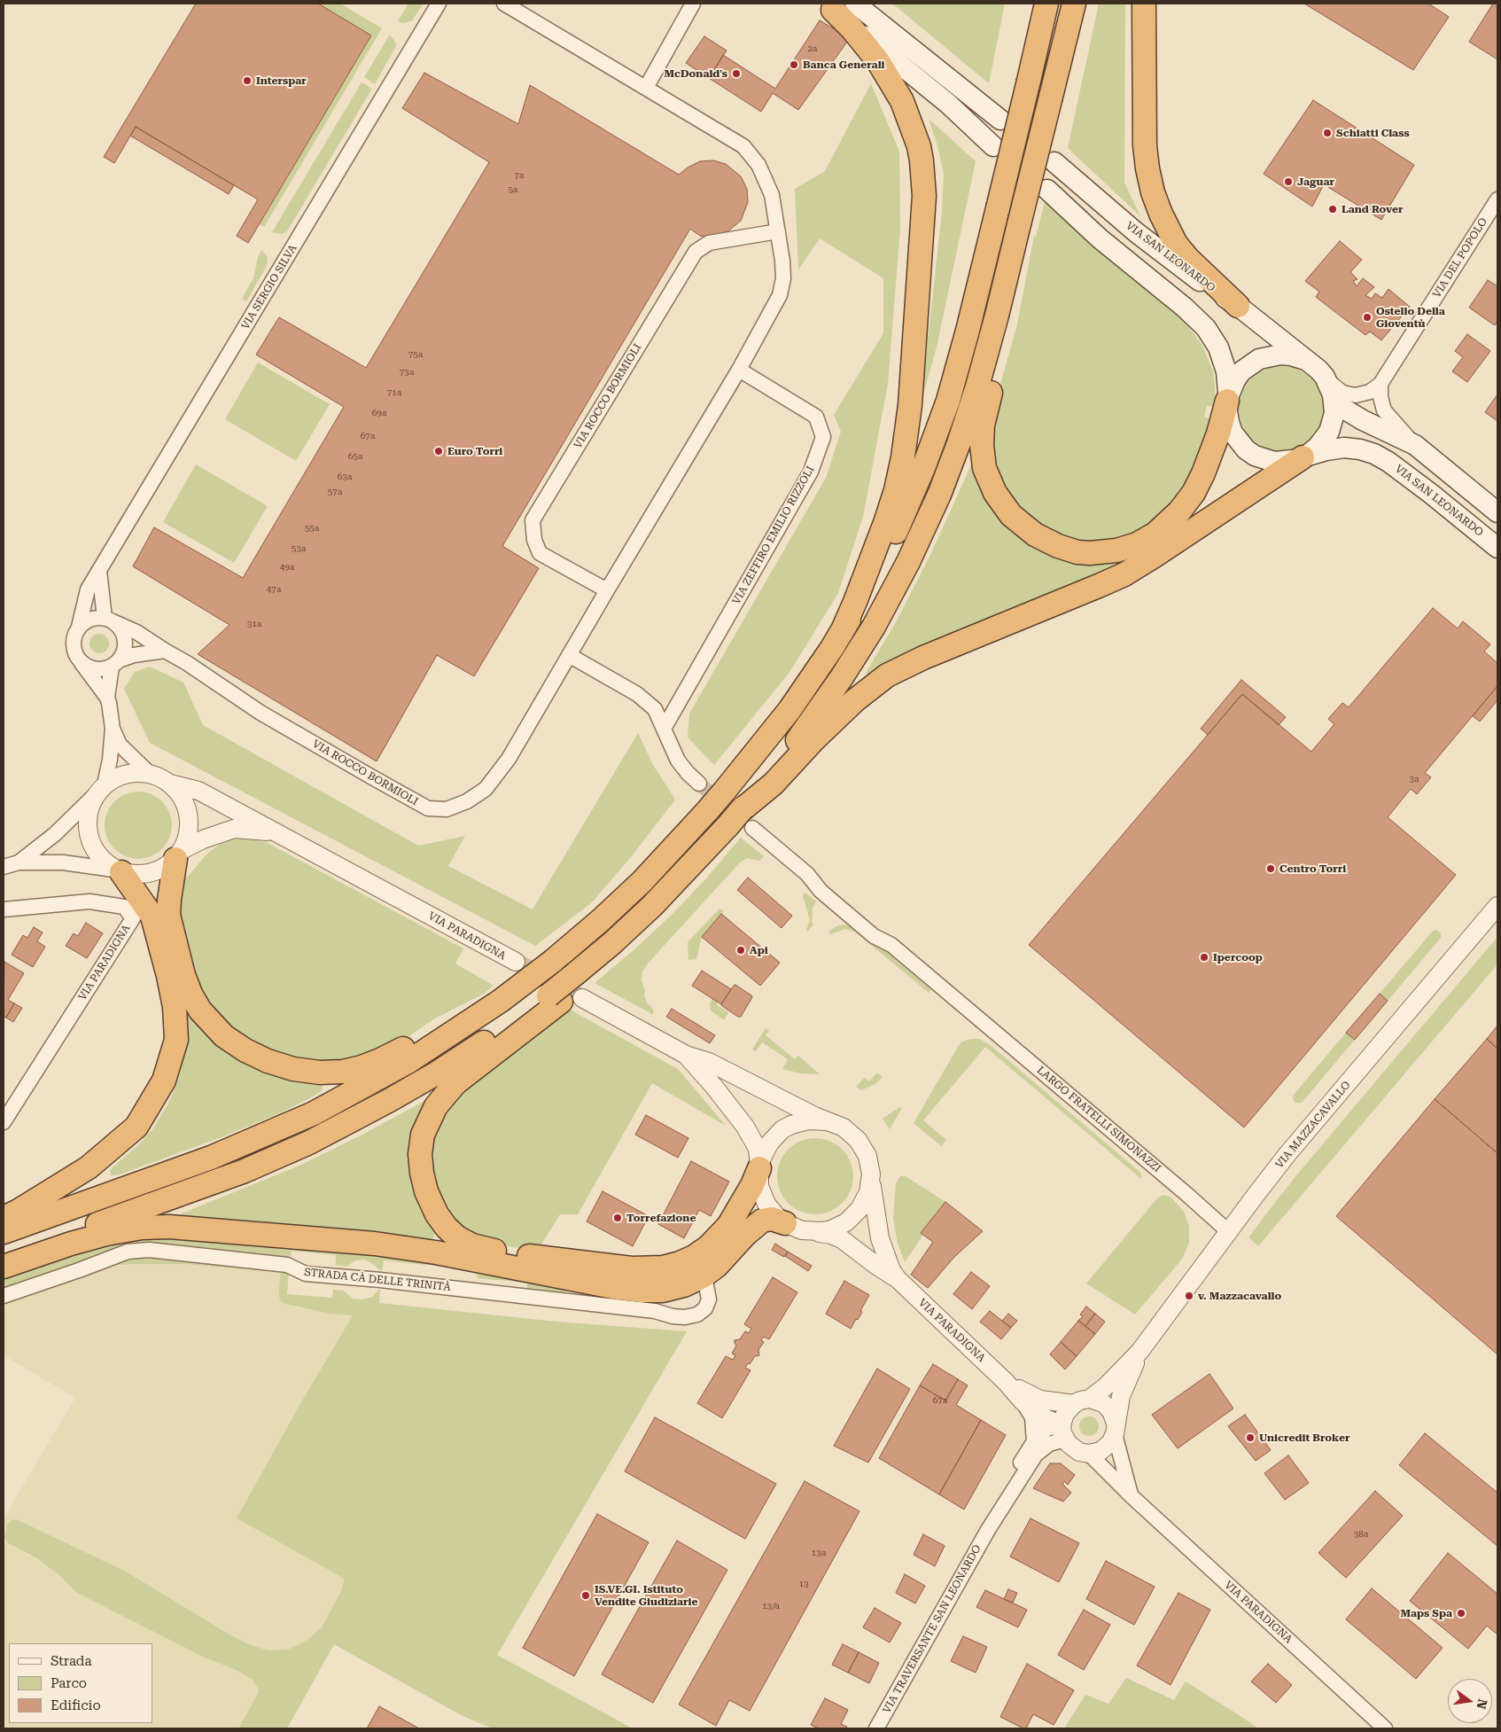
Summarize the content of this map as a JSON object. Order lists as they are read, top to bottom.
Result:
{
  "streets": {
    "main road": ["VIA SAN LEONARDO"],
    "street": [
      "VIA DEL POPOLO",
      "VIA SERGIO SILVA",
      "VIA ROCCO BORMIOLI",
      "VIA ZEFFIRO EMILIO RIZZOLI",
      "VIA PARADIGNA",
      "LARGO FRATELLI SIMONAZZI",
      "VIA MAZZACAVALLO",
      "STRADA CÀ DELLE TRINITÀ",
      "VIA TRAVERSANTE SAN LEONARDO"
    ]
  },
  "crossings": [
    ["VIA SAN LEONARDO", "VIA DEL POPOLO"],
    ["VIA SERGIO SILVA", "VIA ROCCO BORMIOLI"],
    ["VIA ROCCO BORMIOLI", "VIA ZEFFIRO EMILIO RIZZOLI"],
    ["VIA PARADIGNA", "VIA MAZZACAVALLO"],
    ["VIA PARADIGNA", "VIA TRAVERSANTE SAN LEONARDO"],
    ["LARGO FRATELLI SIMONAZZI", "VIA MAZZACAVALLO"],
    ["VIA MAZZACAVALLO", "VIA TRAVERSANTE SAN LEONARDO"]
  ],
  "places": [
    "Banca Generali",
    "McDonald's",
    "Interspar",
    "Schiatti Class",
    "Jaguar",
    "Land Rover",
    "Ostello Della Gioventù",
    "Euro Torri",
    "Centro Torri",
    "Api",
    "Ipercoop",
    "Torrefazione",
    "v. Mazzacavallo",
    "Unicredit Broker",
    "IS.VE.GI. Istituto Vendite Giudiziarie",
    "Maps Spa"
  ],
  "house_numbers": [
    "2a",
    "7a",
    "5a",
    "75a",
    "73a",
    "71a",
    "69a",
    "67a",
    "65a",
    "63a",
    "57a",
    "55a",
    "53a",
    "49a",
    "47a",
    "31a",
    "3a",
    "67a",
    "38a",
    "13a",
    "13",
    "13/a"
  ],
  "legend": ["Strada", "Parco", "Edificio"],
  "north": "right"
}
